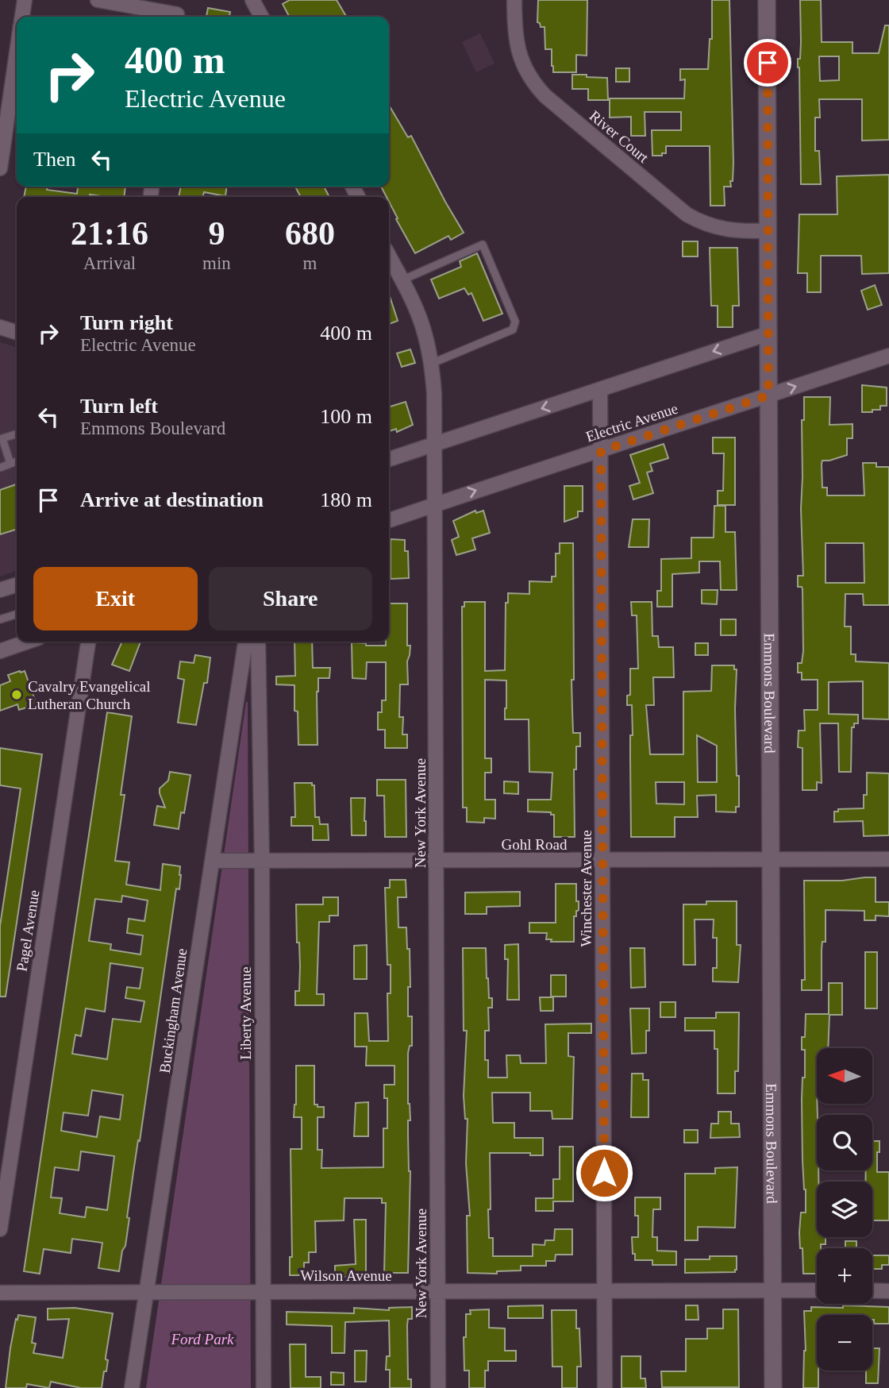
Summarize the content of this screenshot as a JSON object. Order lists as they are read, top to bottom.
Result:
{
  "streets": {
    "street": [
      "River Court",
      "Electric Avenue",
      "Emmons Boulevard",
      "New York Avenue",
      "Gohl Road",
      "Winchester Avenue",
      "Pagel Avenue",
      "Buckingham Avenue",
      "Liberty Avenue",
      "Wilson Avenue"
    ]
  },
  "crossings": [
    ["River Court", "Emmons Boulevard"],
    ["Electric Avenue", "Emmons Boulevard"],
    ["Electric Avenue", "New York Avenue"],
    ["Electric Avenue", "Winchester Avenue"],
    ["Emmons Boulevard", "Gohl Road"],
    ["Emmons Boulevard", "Wilson Avenue"],
    ["New York Avenue", "Gohl Road"],
    ["New York Avenue", "Wilson Avenue"],
    ["Gohl Road", "Winchester Avenue"],
    ["Gohl Road", "Buckingham Avenue"],
    ["Gohl Road", "Liberty Avenue"],
    ["Winchester Avenue", "Wilson Avenue"],
    ["Buckingham Avenue", "Wilson Avenue"],
    ["Liberty Avenue", "Wilson Avenue"]
  ],
  "parks": ["Ford Park"],
  "places": ["Cavalry Evangelical Lutheran Church"],
  "north": "left",
  "page": {
    "turn": ["400 m", "Electric Avenue"],
    "then": "Then",
    "eta": [
      "21:16",
      "Arrival",
      "9",
      "min",
      "680",
      "m"
    ],
    "list": [
      {
        "name": "Turn right",
        "note": "Electric Avenue",
        "value": "400 m"
      },
      {
        "name": "Turn left",
        "note": "Emmons Boulevard",
        "value": "100 m"
      },
      {
        "name": "Arrive at destination",
        "value": "180 m"
      }
    ],
    "buttons": ["Exit", "Share"],
    "map_buttons": ["+", "−"]
  }
}
